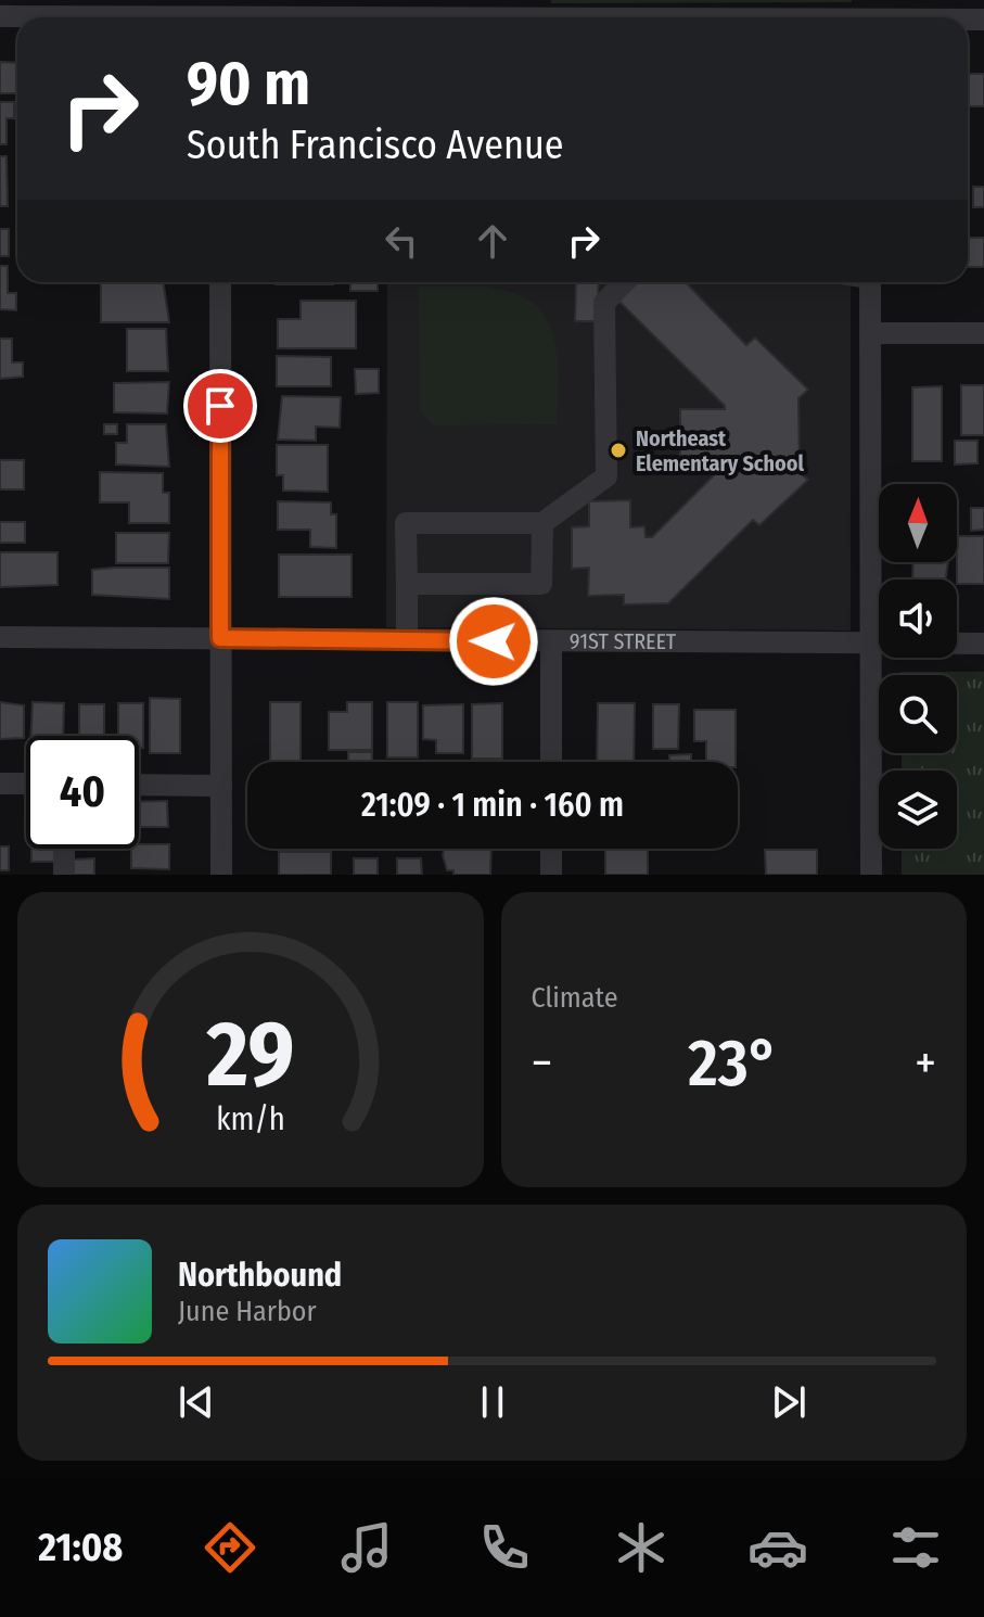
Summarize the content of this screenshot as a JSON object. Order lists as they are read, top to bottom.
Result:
{
  "streets": {
    "street": ["91ST STREET"]
  },
  "places": ["Northeast Elementary School"],
  "north": "top",
  "page": {
    "turn": ["90 m", "South Francisco Avenue"],
    "limit": "40",
    "trip": "21:09 · 1 min · 160 m",
    "tile": "Climate",
    "heat": ["−", "23°", "+"],
    "song": ["Northbound", "June Harbor"],
    "tabs": "21:08",
    "gauge": ["29", "km/h"]
  }
}
